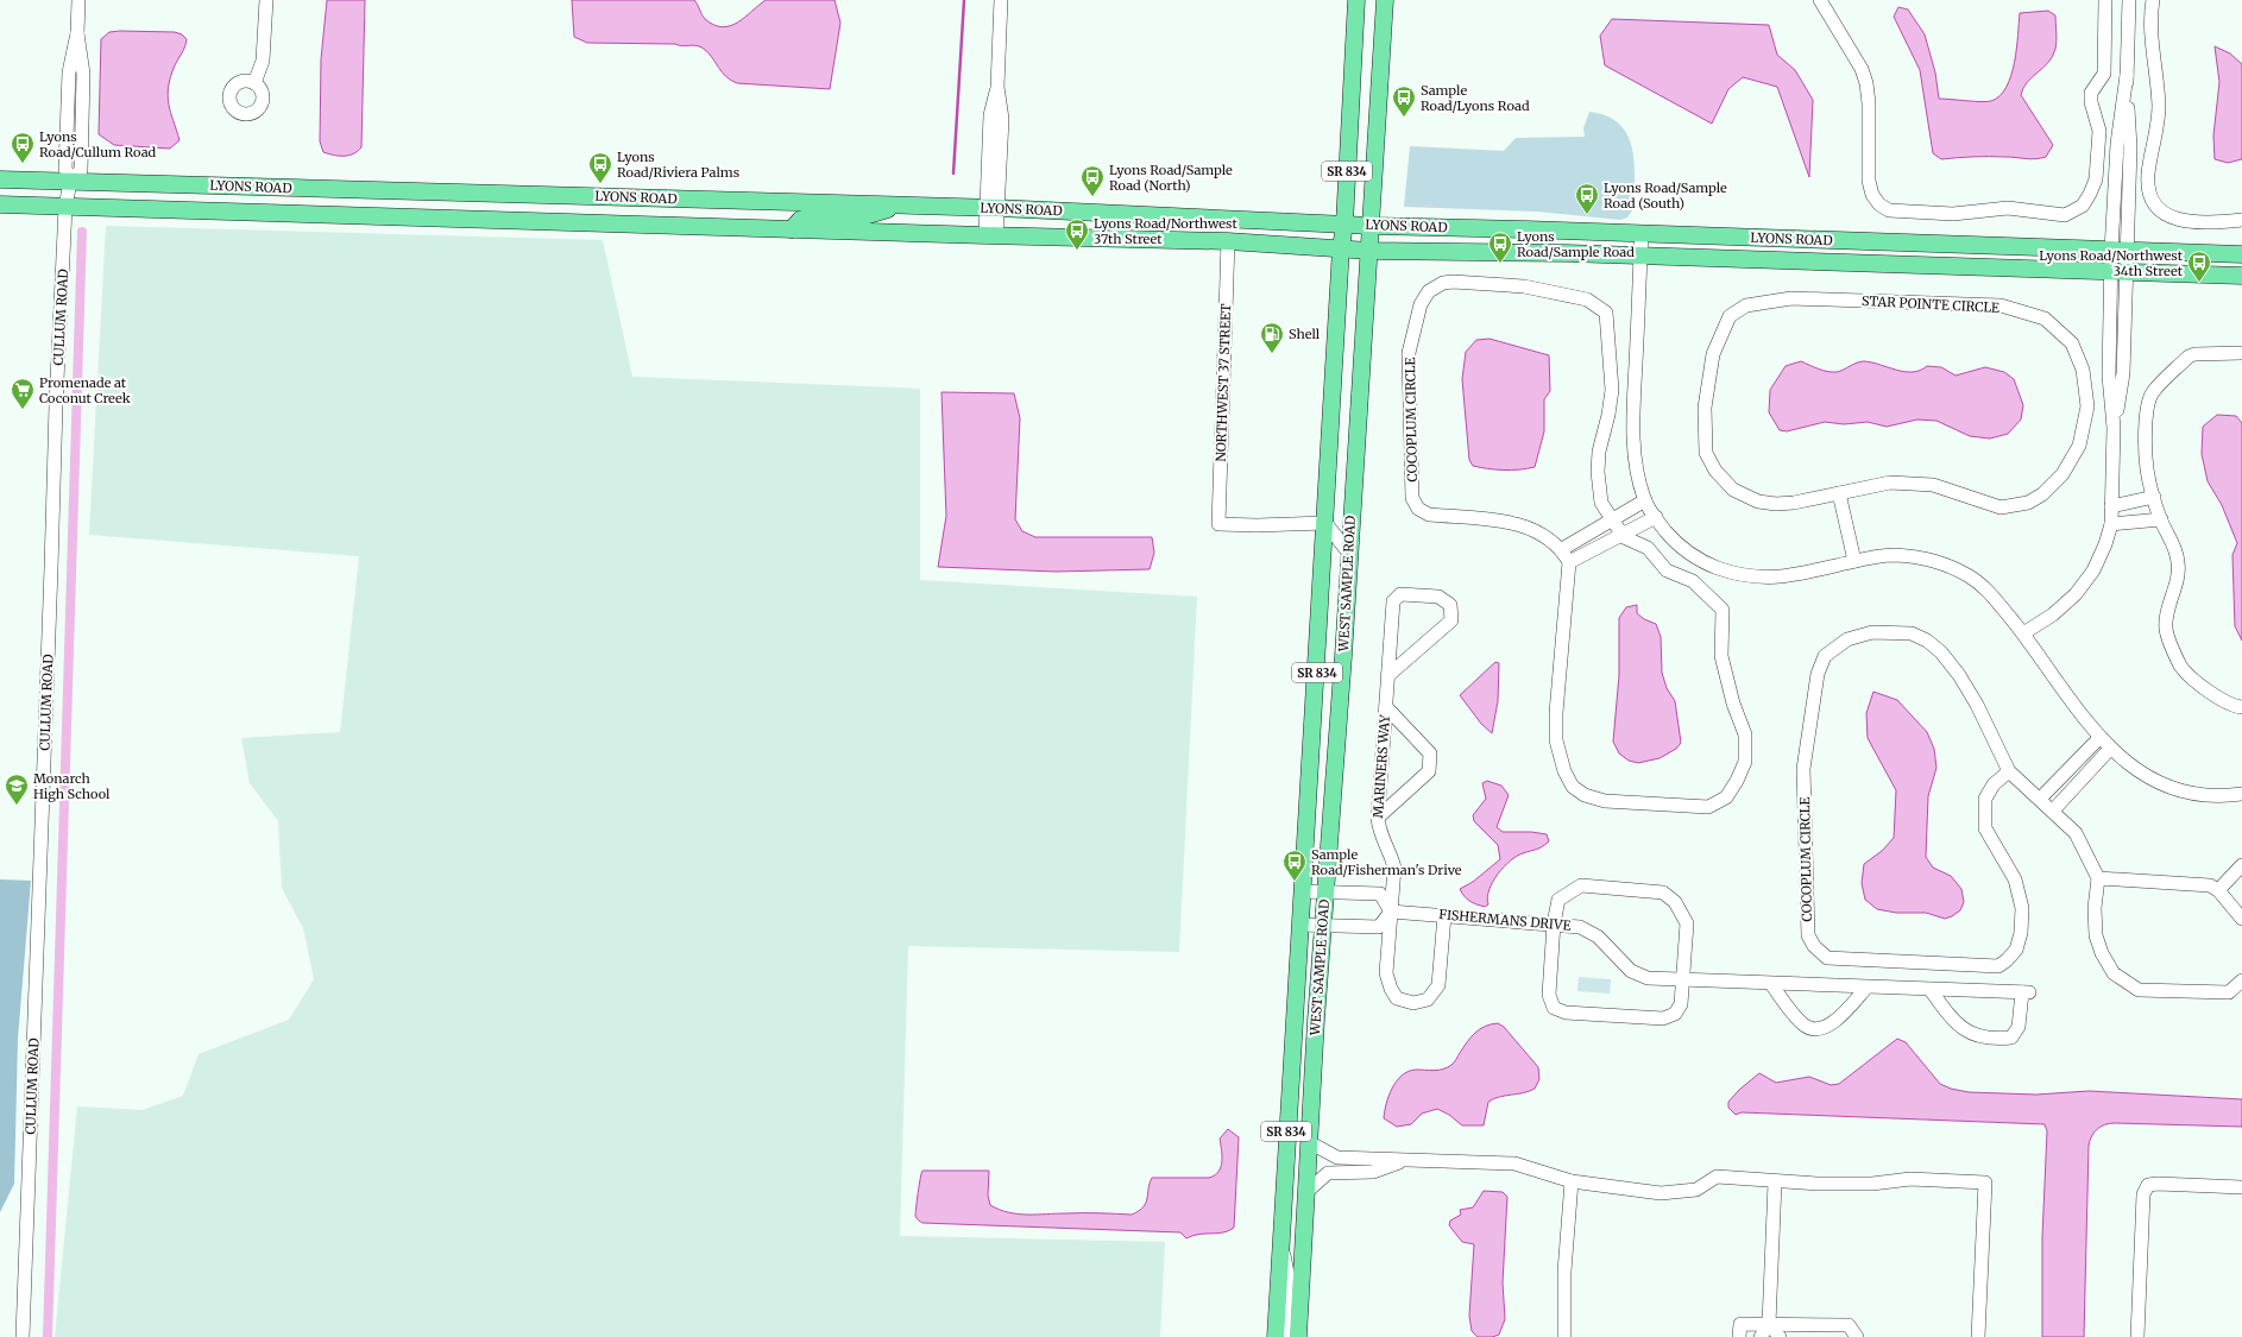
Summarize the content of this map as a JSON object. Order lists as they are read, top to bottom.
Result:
{
  "streets": {
    "main road": ["SR 834", "LYONS ROAD", "WEST SAMPLE ROAD"],
    "street": [
      "STAR POINTE CIRCLE",
      "CULLUM ROAD",
      "NORTHWEST 37 STREET",
      "COCOPLUM CIRCLE",
      "MARINERS WAY",
      "FISHERMANS DRIVE"
    ]
  },
  "crossings": [
    ["LYONS ROAD", "CULLUM ROAD"],
    ["LYONS ROAD", "NORTHWEST 37 STREET"],
    ["LYONS ROAD", "WEST SAMPLE ROAD"],
    ["NORTHWEST 37 STREET", "WEST SAMPLE ROAD"],
    ["MARINERS WAY", "FISHERMANS DRIVE"]
  ],
  "places": {
    "bus stop": [
      "Sample Road/Lyons Road",
      "Lyons Road/Cullum Road",
      "Lyons Road/Riviera Palms",
      "Lyons Road/Sample Road (North)",
      "Lyons Road/Sample Road (South)",
      "Lyons Road/Northwest 37th Street",
      "Lyons Road/Sample Road",
      "Lyons Road/Northwest 34th Street",
      "Sample Road/Fisherman's Drive"
    ],
    "fuel station": ["Shell"],
    "supermarket": ["Promenade at Coconut Creek"],
    "school or university": ["Monarch High School"]
  }
}
